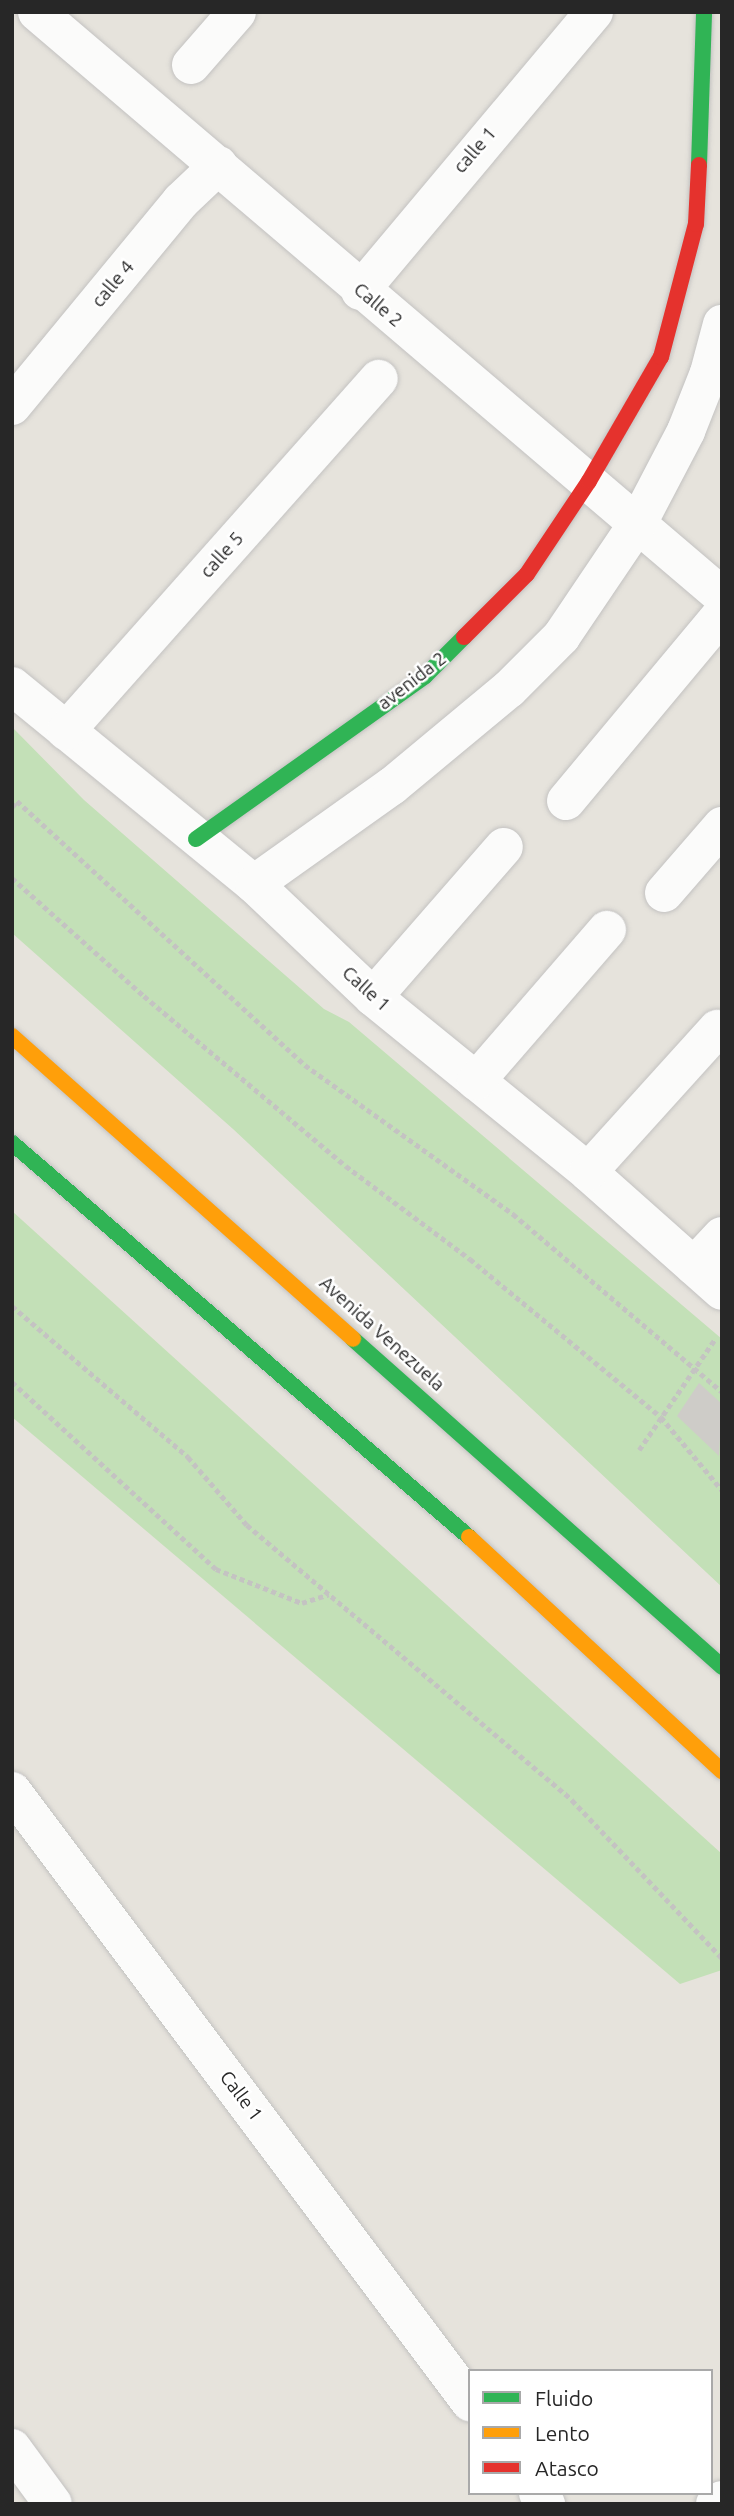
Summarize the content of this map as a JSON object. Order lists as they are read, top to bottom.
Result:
{
  "streets": {
    "main road": ["avenida 2", "Avenida Venezuela"],
    "street": [
      "calle 1",
      "calle 4",
      "Calle 2",
      "calle 5",
      "Calle 1"
    ]
  },
  "crossings": [
    ["calle 1", "Calle 2"],
    ["calle 4", "Calle 2"],
    ["Calle 2", "avenida 2"],
    ["calle 5", "Calle 1"],
    ["avenida 2", "Calle 1"]
  ],
  "legend": ["Fluido", "Lento", "Atasco"]
}
